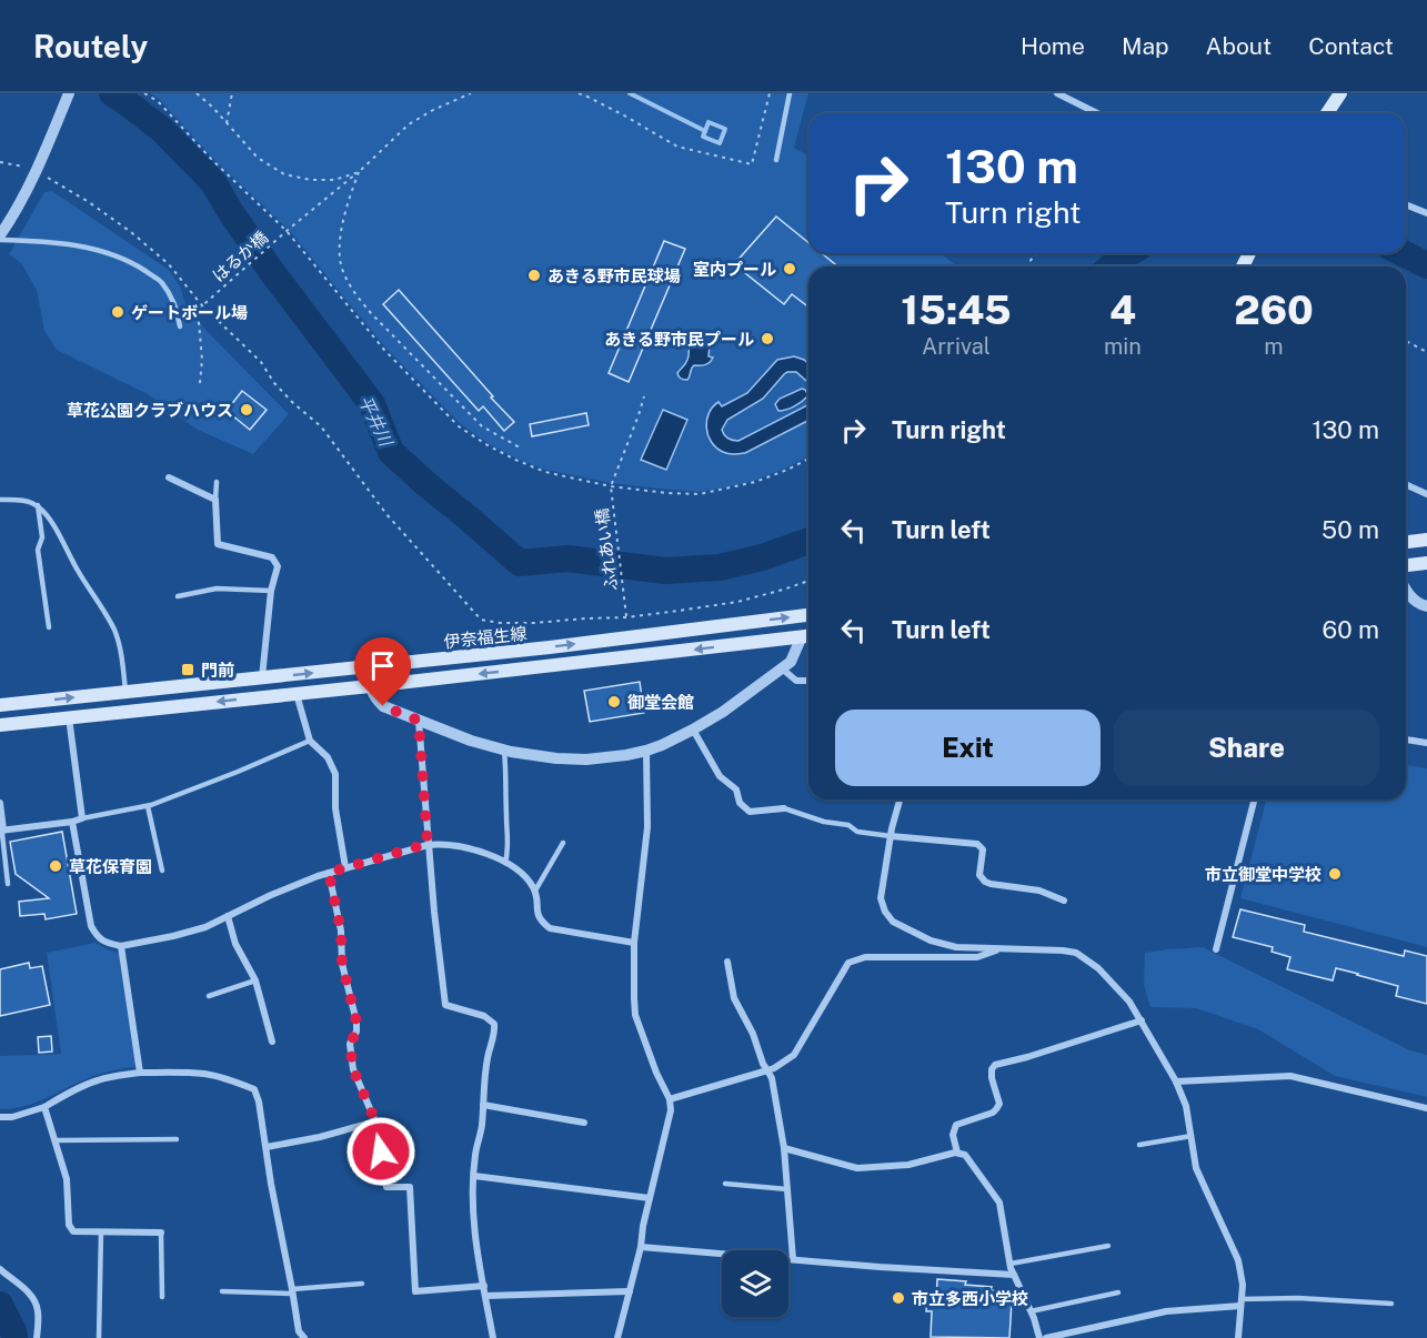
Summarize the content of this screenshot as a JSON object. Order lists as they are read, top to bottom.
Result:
{
  "streets": {
    "main road": ["伊奈福生線"],
    "path": ["はるか橋", "ふれあい橋"]
  },
  "water": ["平井川"],
  "places": {
    "other": [
      "室内プール",
      "あきる野市民球場",
      "ゲートボール場",
      "あきる野市民プール",
      "草花公園クラブハウス",
      "御堂会館",
      "草花保育園",
      "市立御堂中学校",
      "市立多西小学校"
    ],
    "transit": ["門前"]
  },
  "page": {
    "header": "Routely",
    "nav": [
      "Home",
      "Map",
      "About",
      "Contact"
    ],
    "turn": ["130 m", "Turn right"],
    "eta": [
      "15:45",
      "Arrival",
      "4",
      "min",
      "260",
      "m"
    ],
    "list": [
      {
        "name": "Turn right",
        "value": "130 m"
      },
      {
        "name": "Turn left",
        "value": "50 m"
      },
      {
        "name": "Turn left",
        "value": "60 m"
      }
    ],
    "buttons": ["Exit", "Share"]
  }
}
